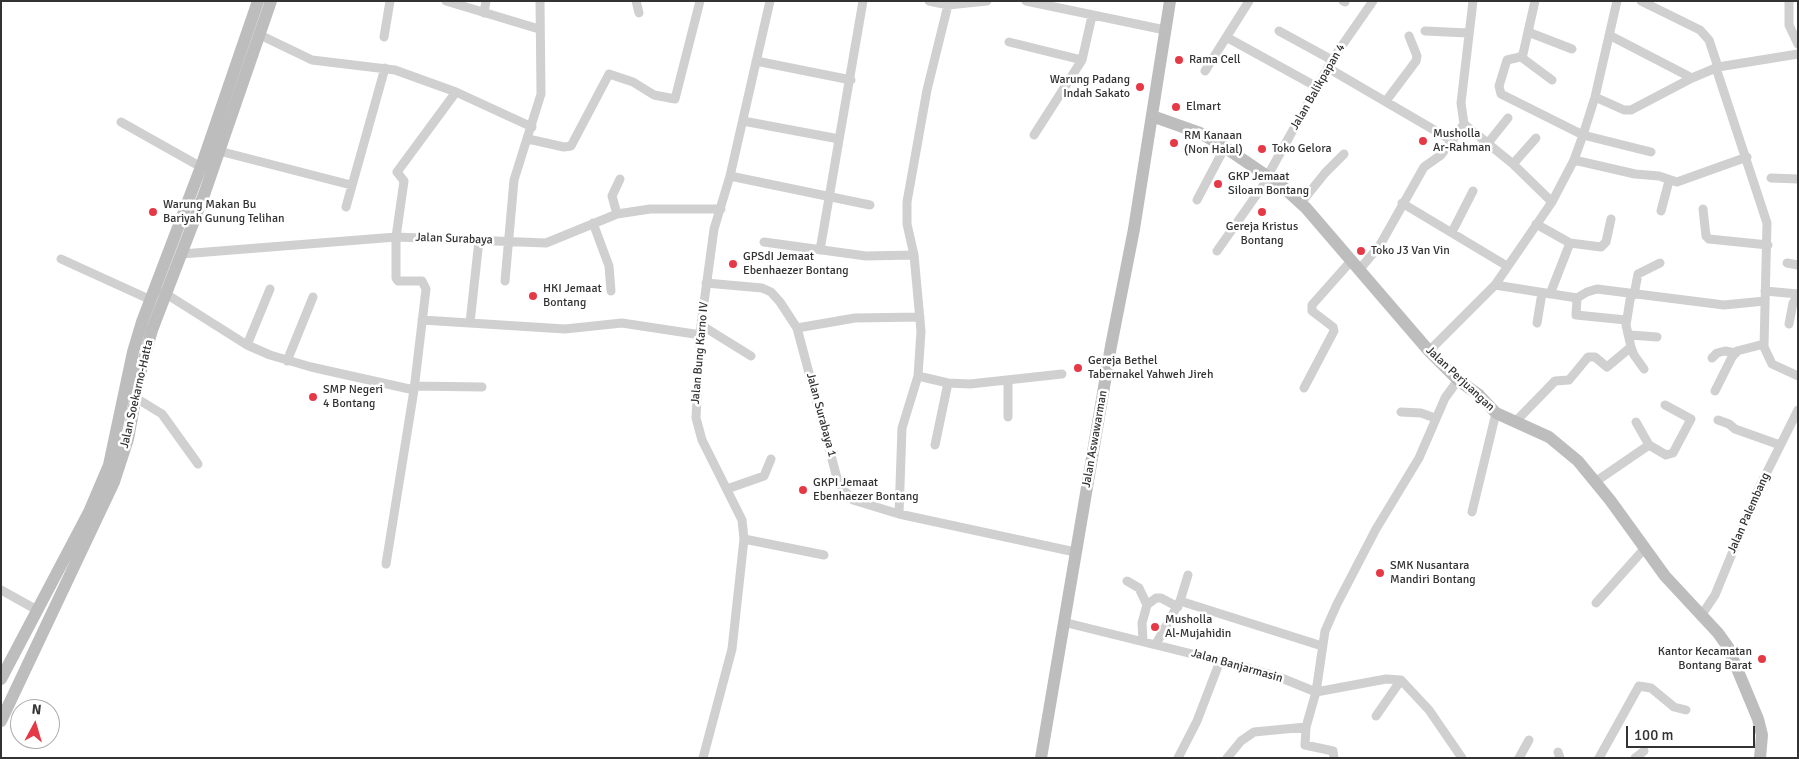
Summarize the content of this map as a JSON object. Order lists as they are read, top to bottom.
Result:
{
  "streets": {
    "street": [
      "Jalan Balikpapan 4",
      "Jalan Surabaya",
      "Jalan Bung Karno IV",
      "Jalan Perjuangan",
      "Jalan Soekarno-Hatta",
      "Jalan Surabaya 1",
      "Jalan Aswawarman",
      "Jalan Palembang",
      "Jalan Banjarmasin"
    ]
  },
  "crossings": [
    ["Jalan Balikpapan 4", "Jalan Perjuangan"],
    ["Jalan Surabaya", "Jalan Bung Karno IV"],
    ["Jalan Surabaya", "Jalan Soekarno-Hatta"],
    ["Jalan Bung Karno IV", "Jalan Surabaya 1"],
    ["Jalan Perjuangan", "Jalan Aswawarman"],
    ["Jalan Perjuangan", "Jalan Palembang"],
    ["Jalan Surabaya 1", "Jalan Aswawarman"],
    ["Jalan Aswawarman", "Jalan Banjarmasin"]
  ],
  "places": [
    "Rama Cell",
    "Warung Padang Indah Sakato",
    "Elmart",
    "Musholla Ar-Rahman",
    "RM Kanaan (Non Halal)",
    "Toko Gelora",
    "GKP Jemaat Siloam Bontang",
    "Warung Makan Bu Bariyah Gunung Telihan",
    "Gereja Kristus Bontang",
    "Toko J3 Van Vin",
    "GPSdI Jemaat Ebenhaezer Bontang",
    "HKI Jemaat Bontang",
    "Gereja Bethel Tabernakel Yahweh Jireh",
    "SMP Negeri 4 Bontang",
    "GKPI Jemaat Ebenhaezer Bontang",
    "SMK Nusantara Mandiri Bontang",
    "Musholla Al-Mujahidin",
    "Kantor Kecamatan Bontang Barat"
  ],
  "scale_bar": "100 m",
  "north": "top"
}
